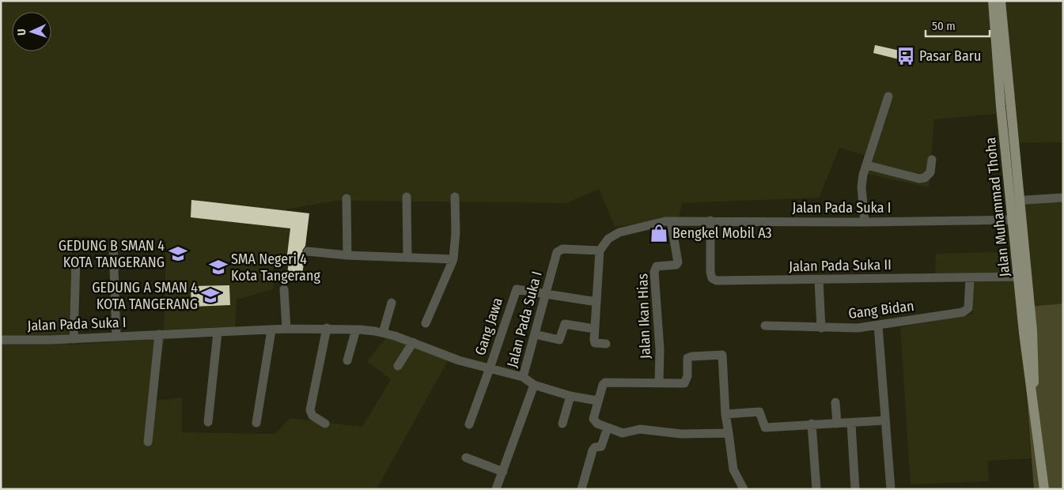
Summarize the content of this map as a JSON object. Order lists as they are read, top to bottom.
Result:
{
  "streets": {
    "main road": ["Jalan Muhammad Thoha"],
    "street": [
      "Jalan Pada Suka I",
      "Jalan Pada Suka II",
      "Gang Bidan",
      "Jalan Ikan Hias",
      "Gang Jawa"
    ]
  },
  "crossings": [
    ["Jalan Muhammad Thoha", "Jalan Pada Suka I"],
    ["Jalan Muhammad Thoha", "Jalan Pada Suka II"],
    ["Jalan Pada Suka I", "Jalan Pada Suka II"],
    ["Jalan Pada Suka I", "Jalan Ikan Hias"],
    ["Jalan Pada Suka I", "Gang Jawa"],
    ["Jalan Pada Suka II", "Gang Bidan"]
  ],
  "places": {
    "bus stop": ["Pasar Baru"],
    "shop": ["Bengkel Mobil A3"],
    "school or university": ["GEDUNG B SMAN 4 KOTA TANGERANG", "SMA Negeri 4 Kota Tangerang", "GEDUNG A SMAN 4 KOTA TANGERANG"]
  },
  "scale_bar": "50 m",
  "north": "left"
}
